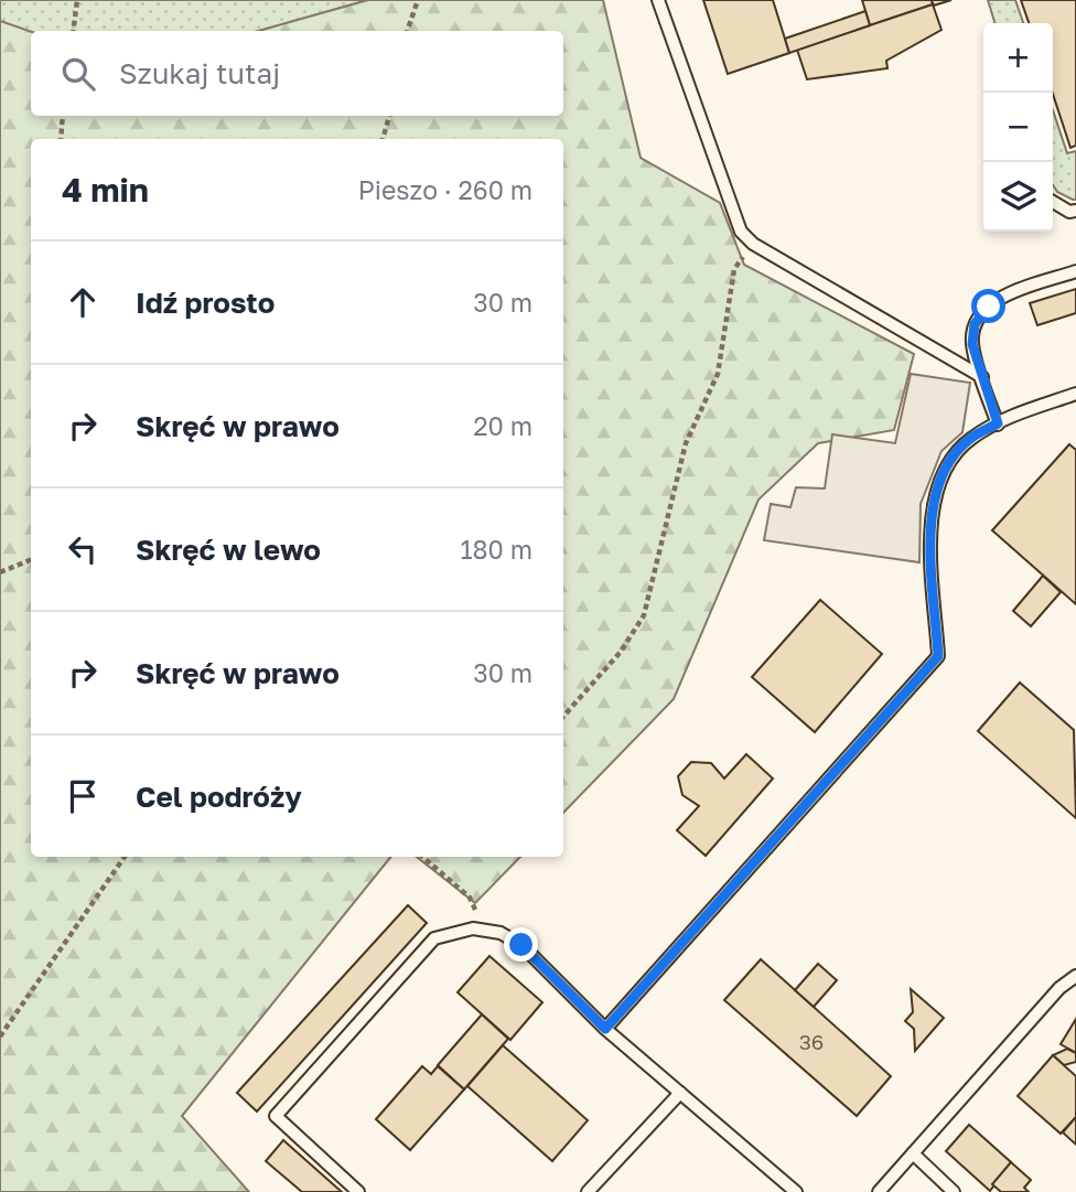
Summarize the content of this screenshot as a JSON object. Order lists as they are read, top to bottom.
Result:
{
  "house_numbers": ["36"],
  "page": {
    "map_buttons": ["+", "−"],
    "search": "Szukaj tutaj",
    "heading": ["4 min", "Pieszo · 260 m"],
    "list": [
      ["Idź prosto", "30 m"],
      ["Skręć w prawo", "20 m"],
      ["Skręć w lewo", "180 m"],
      ["Skręć w prawo", "30 m"],
      "Cel podróży"
    ]
  }
}
